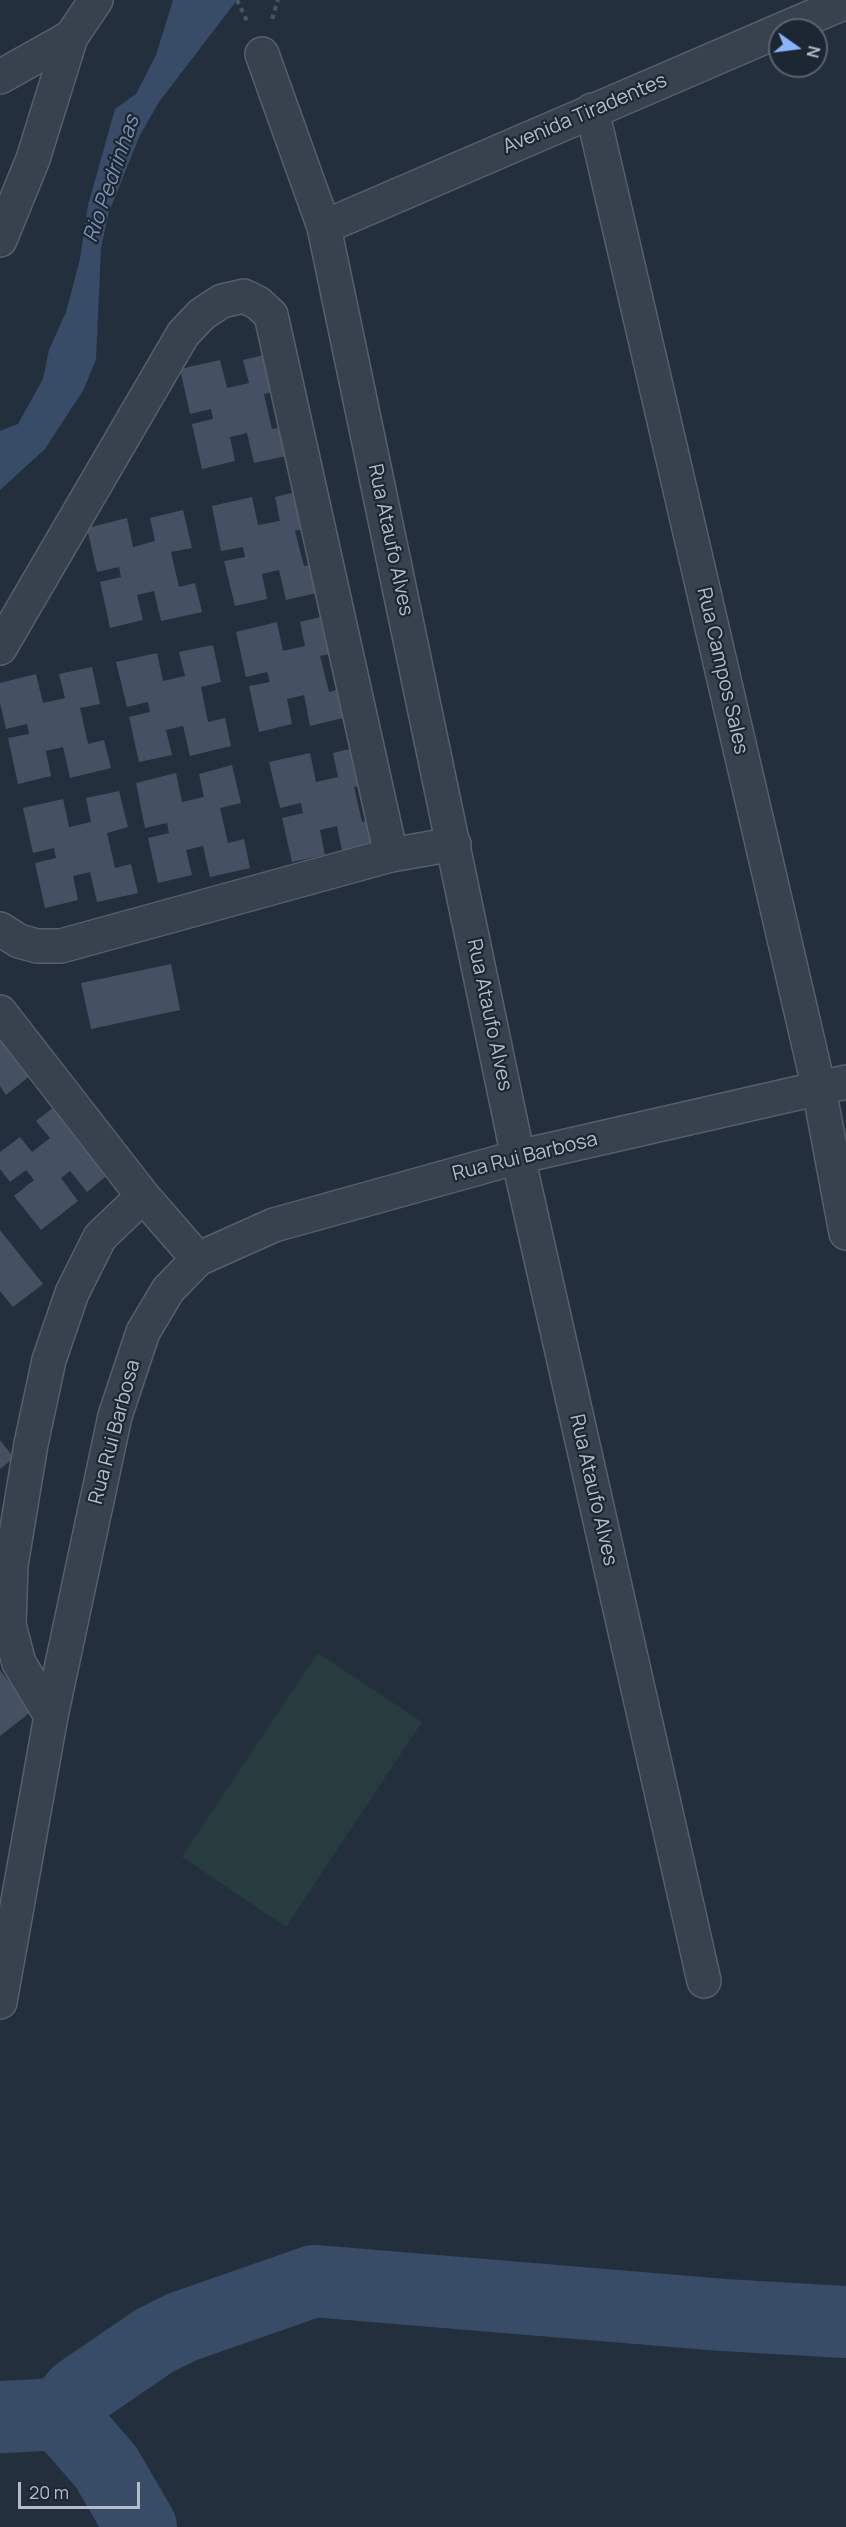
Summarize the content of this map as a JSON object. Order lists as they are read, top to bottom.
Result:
{
  "streets": {
    "street": [
      "Avenida Tiradentes",
      "Rua Ataufo Alves",
      "Rua Campos Sales",
      "Rua Rui Barbosa"
    ]
  },
  "crossings": [
    ["Avenida Tiradentes", "Rua Ataufo Alves"],
    ["Avenida Tiradentes", "Rua Campos Sales"],
    ["Rua Ataufo Alves", "Rua Rui Barbosa"],
    ["Rua Campos Sales", "Rua Rui Barbosa"]
  ],
  "water": ["Rio Pedrinhas"],
  "scale_bar": "20 m",
  "north": "right"
}
